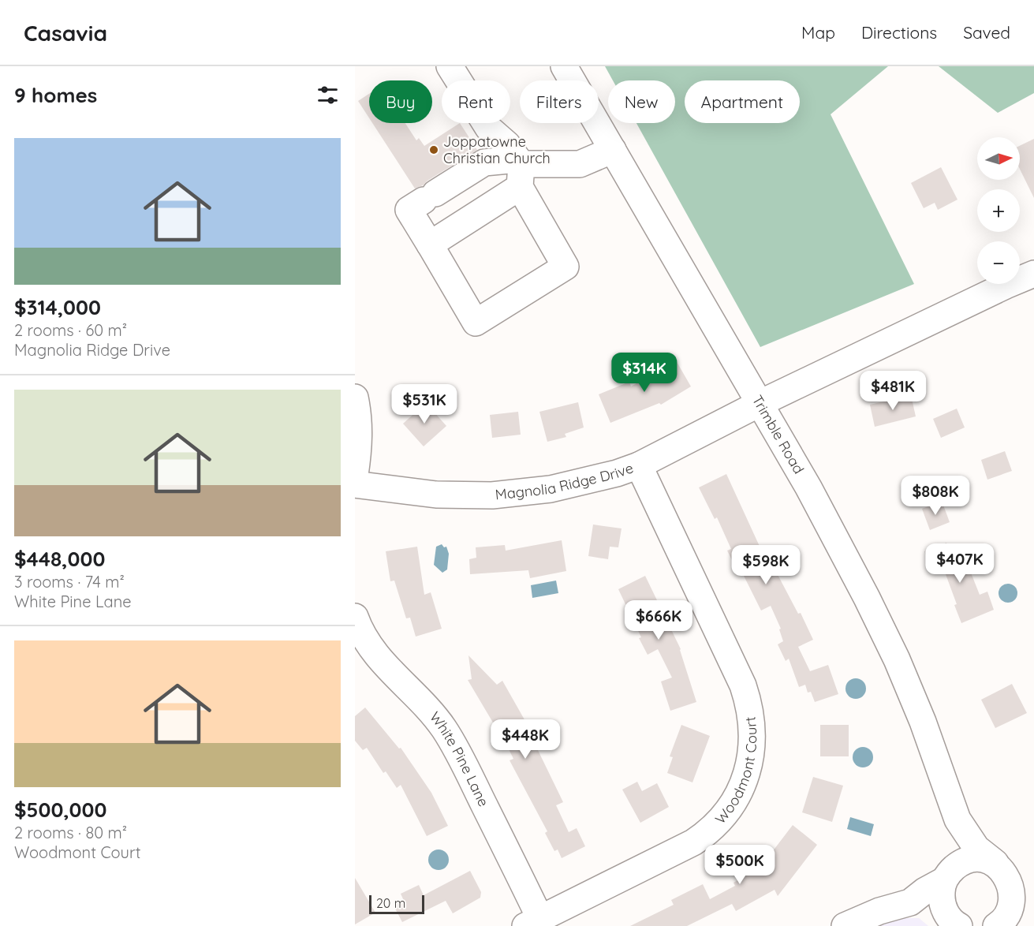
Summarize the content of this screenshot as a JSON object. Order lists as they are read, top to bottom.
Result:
{
  "streets": {
    "street": [
      "Trimble Road",
      "Magnolia Ridge Drive",
      "White Pine Lane",
      "Woodmont Court"
    ]
  },
  "crossings": [
    ["Trimble Road", "Magnolia Ridge Drive"],
    ["Magnolia Ridge Drive", "Woodmont Court"],
    ["White Pine Lane", "Woodmont Court"]
  ],
  "places": ["Joppatowne Christian Church"],
  "scale_bar": "20 m",
  "north": "right",
  "page": {
    "header": "Casavia",
    "nav": ["Map", "Directions", "Saved"],
    "heading": "9 homes",
    "chip": [
      "Buy",
      "Rent",
      "Filters",
      "New",
      "Apartment"
    ],
    "list": [
      {
        "name": "$314,000",
        "note": "2 rooms · 60 m² · Magnolia Ridge Drive"
      },
      {
        "name": "$448,000",
        "note": "3 rooms · 74 m² · White Pine Lane"
      },
      {
        "name": "$500,000",
        "note": "2 rooms · 80 m² · Woodmont Court"
      }
    ],
    "map_buttons": ["+", "−"],
    "price": [
      "$314K",
      "$481K",
      "$531K",
      "$808K",
      "$407K",
      "$598K",
      "$666K",
      "$448K",
      "$500K"
    ],
    "scale": "20 m"
  }
}
